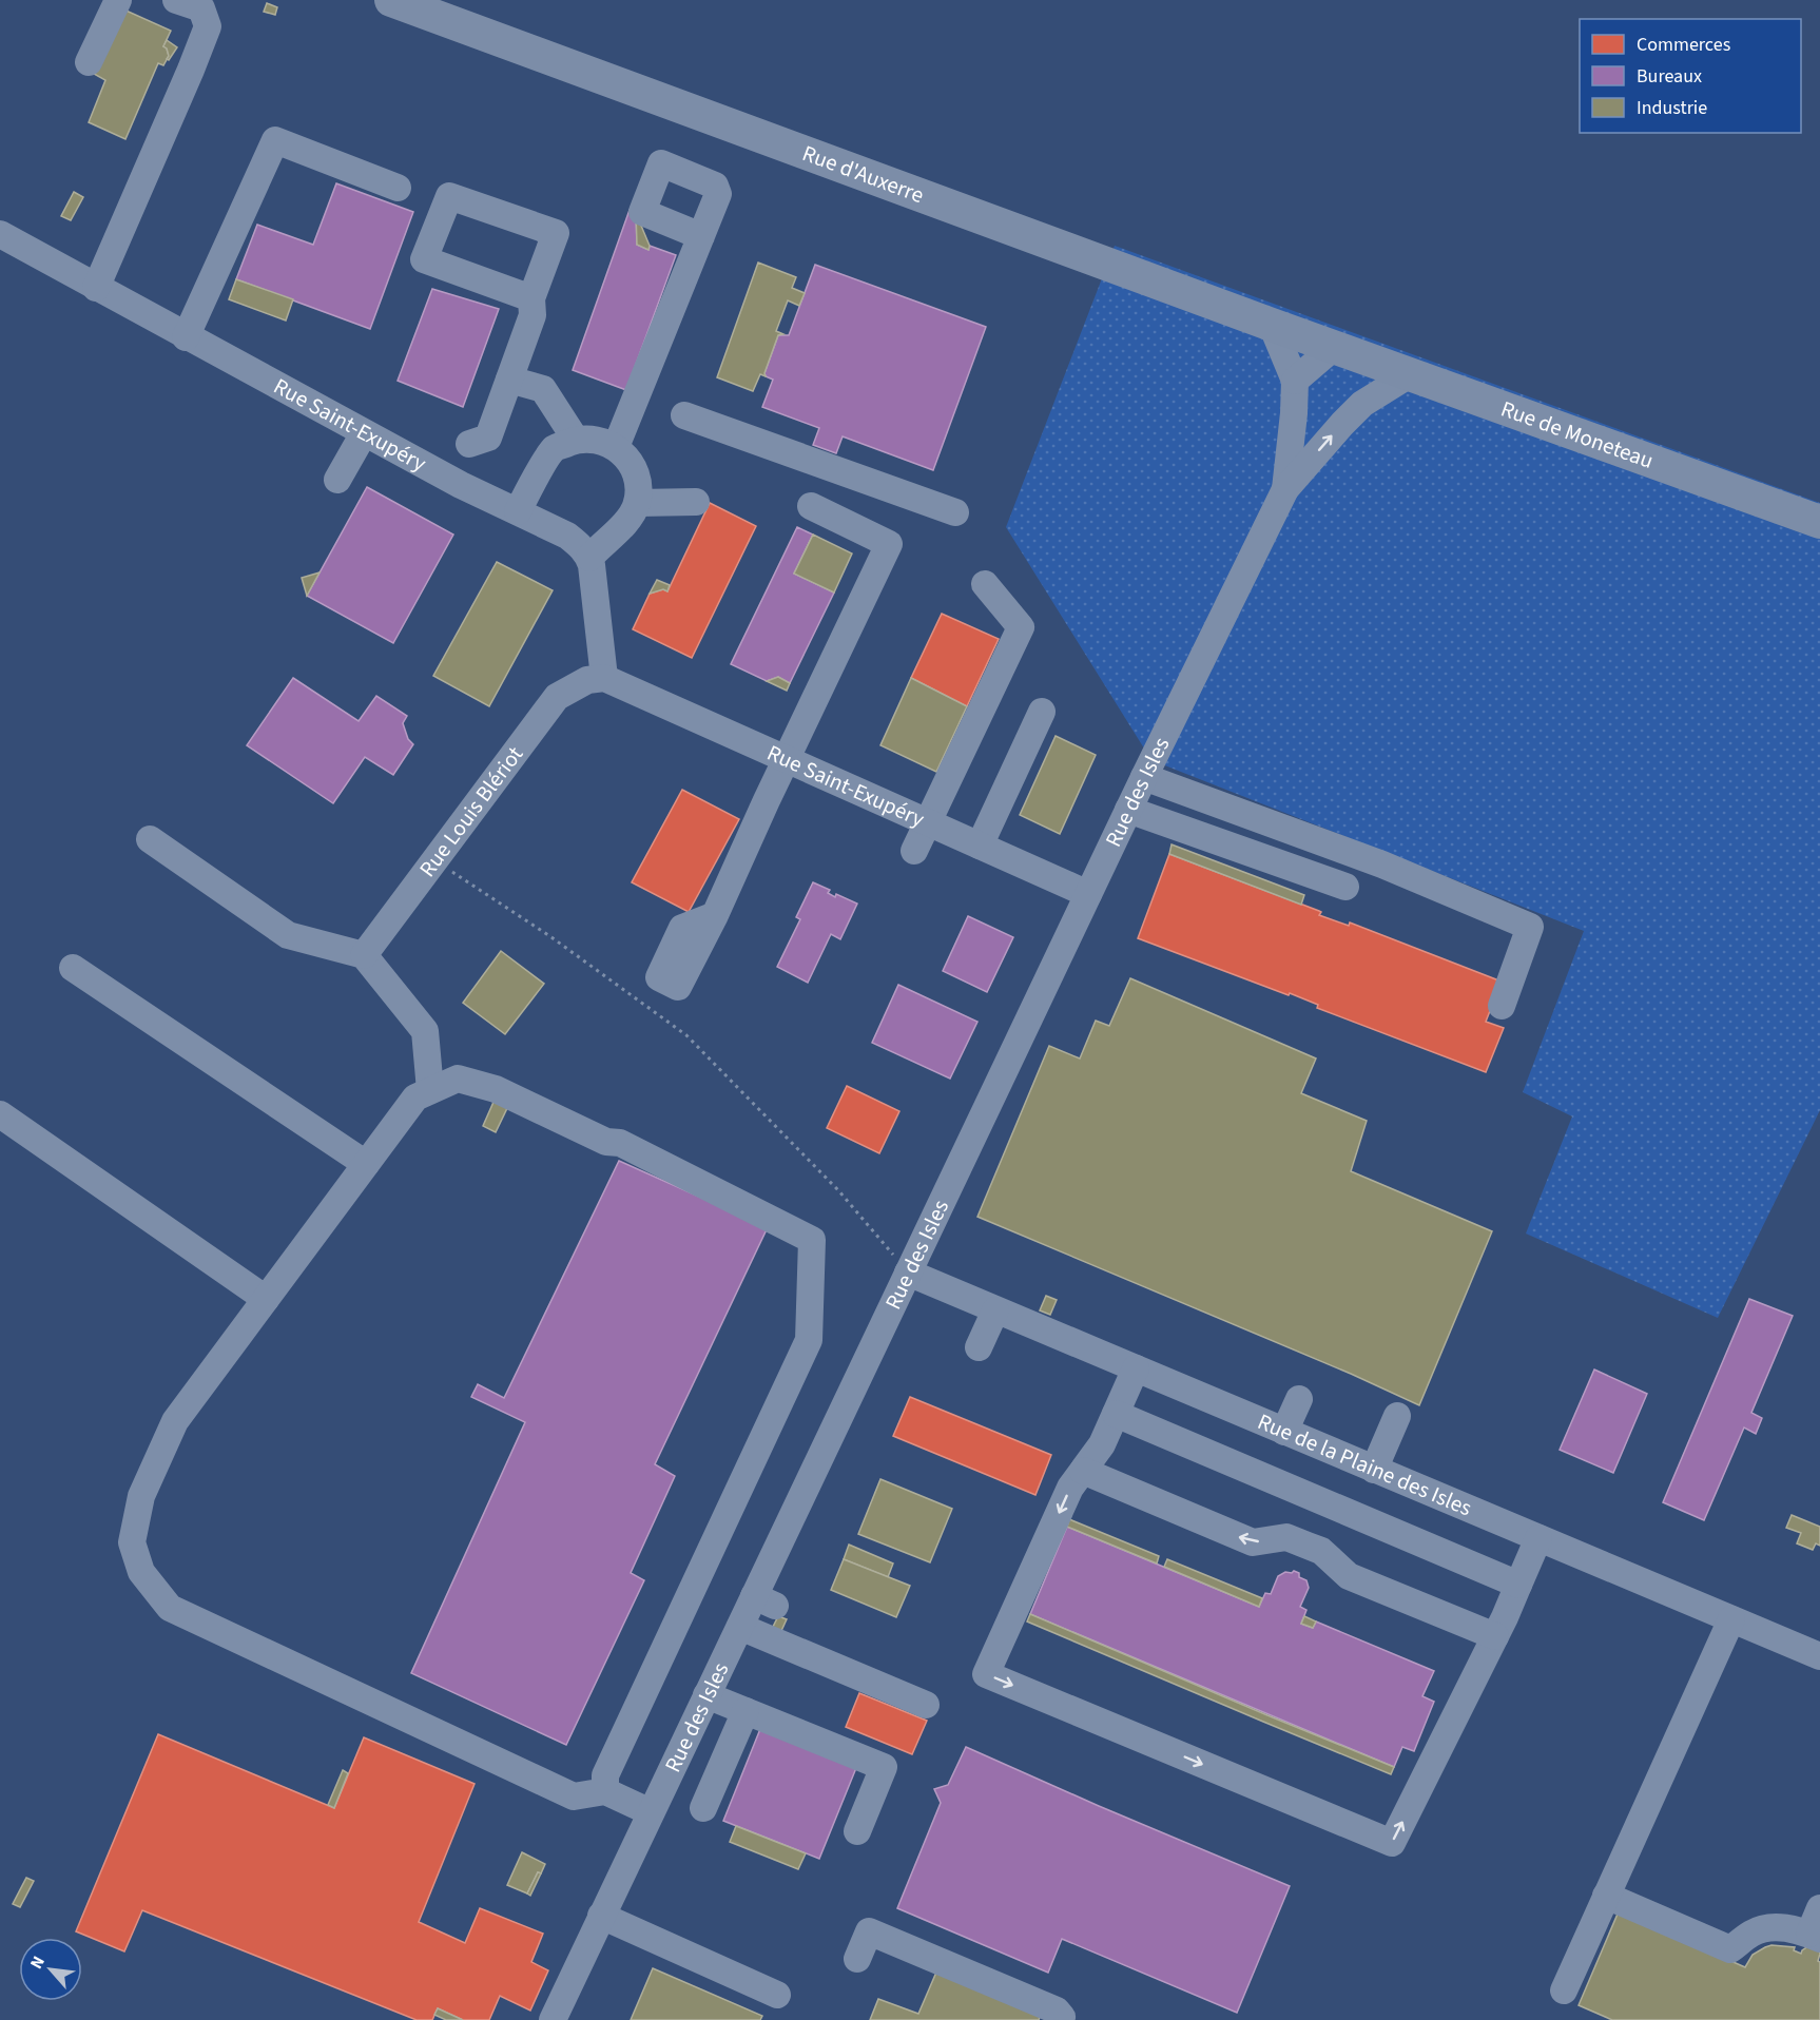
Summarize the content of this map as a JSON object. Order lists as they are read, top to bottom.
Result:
{
  "streets": {
    "main road": ["Rue d'Auxerre", "Rue de Moneteau"],
    "street": [
      "Rue Saint-Exupéry",
      "Rue des Isles",
      "Rue Louis Blériot",
      "Rue de la Plaine des Isles"
    ]
  },
  "crossings": [
    ["Rue d'Auxerre", "Rue de Moneteau"],
    ["Rue d'Auxerre", "Rue des Isles"],
    ["Rue Saint-Exupéry", "Rue des Isles"],
    ["Rue Saint-Exupéry", "Rue Louis Blériot"],
    ["Rue de Moneteau", "Rue des Isles"],
    ["Rue des Isles", "Rue de la Plaine des Isles"]
  ],
  "legend": ["Commerces", "Bureaux", "Industrie"],
  "north": "top left"
}
